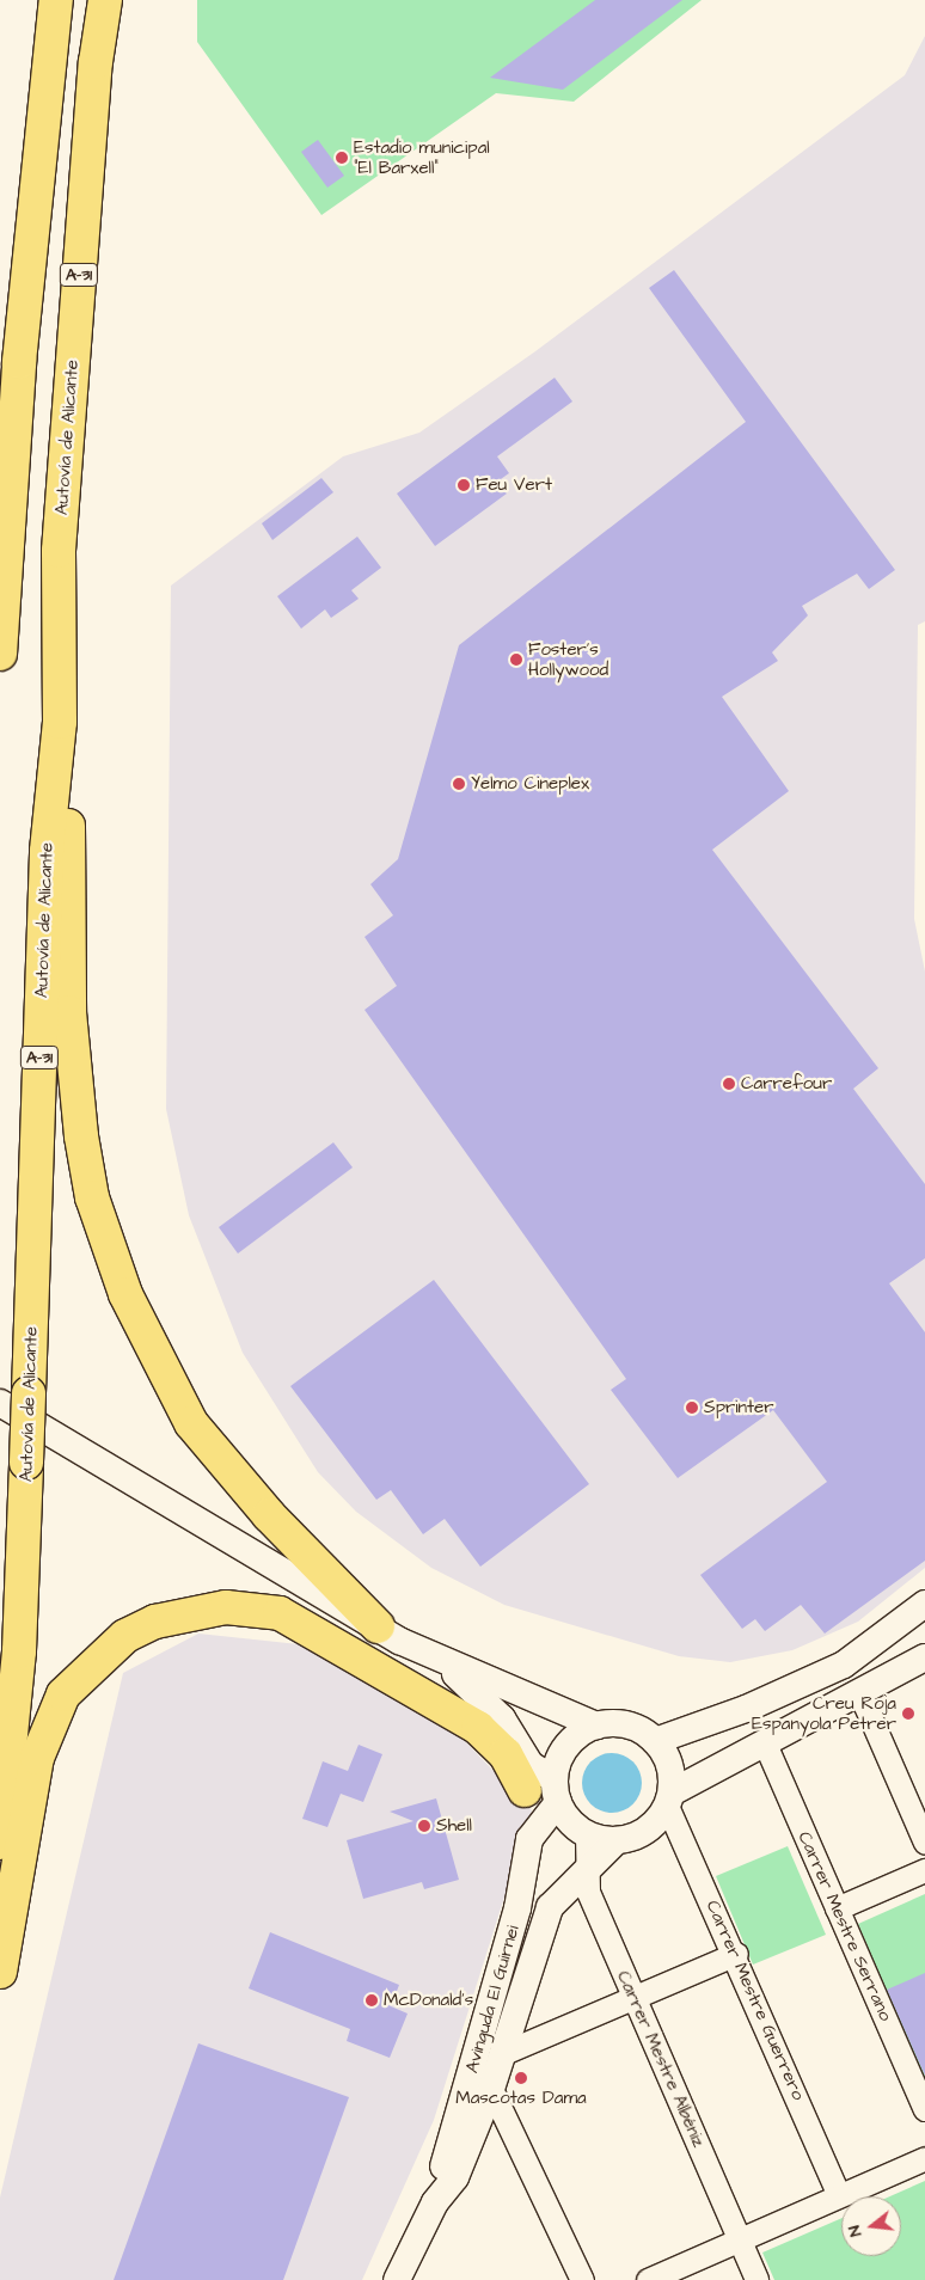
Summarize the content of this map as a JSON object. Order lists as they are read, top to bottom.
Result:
{
  "streets": {
    "highway": ["A-31", "Autovía de Alicante"],
    "street": [
      "Carrer Mestre Serrano",
      "Avinguda El Guirnei",
      "Carrer Mestre Guerrero",
      "Carrer Mestre Albéniz"
    ]
  },
  "crossings": [
    ["Avinguda El Guirnei", "Carrer Mestre Guerrero"],
    ["Avinguda El Guirnei", "Carrer Mestre Albéniz"],
    ["Carrer Mestre Guerrero", "Carrer Mestre Albéniz"]
  ],
  "places": [
    "Estadio municipal “El Barxell”",
    "Feu Vert",
    "Foster's Hollywood",
    "Yelmo Cineplex",
    "Carrefour",
    "Sprinter",
    "Creu Roja Espanyola Petrer",
    "Shell",
    "McDonald's",
    "Mascotas Dama"
  ],
  "north": "left"
}
